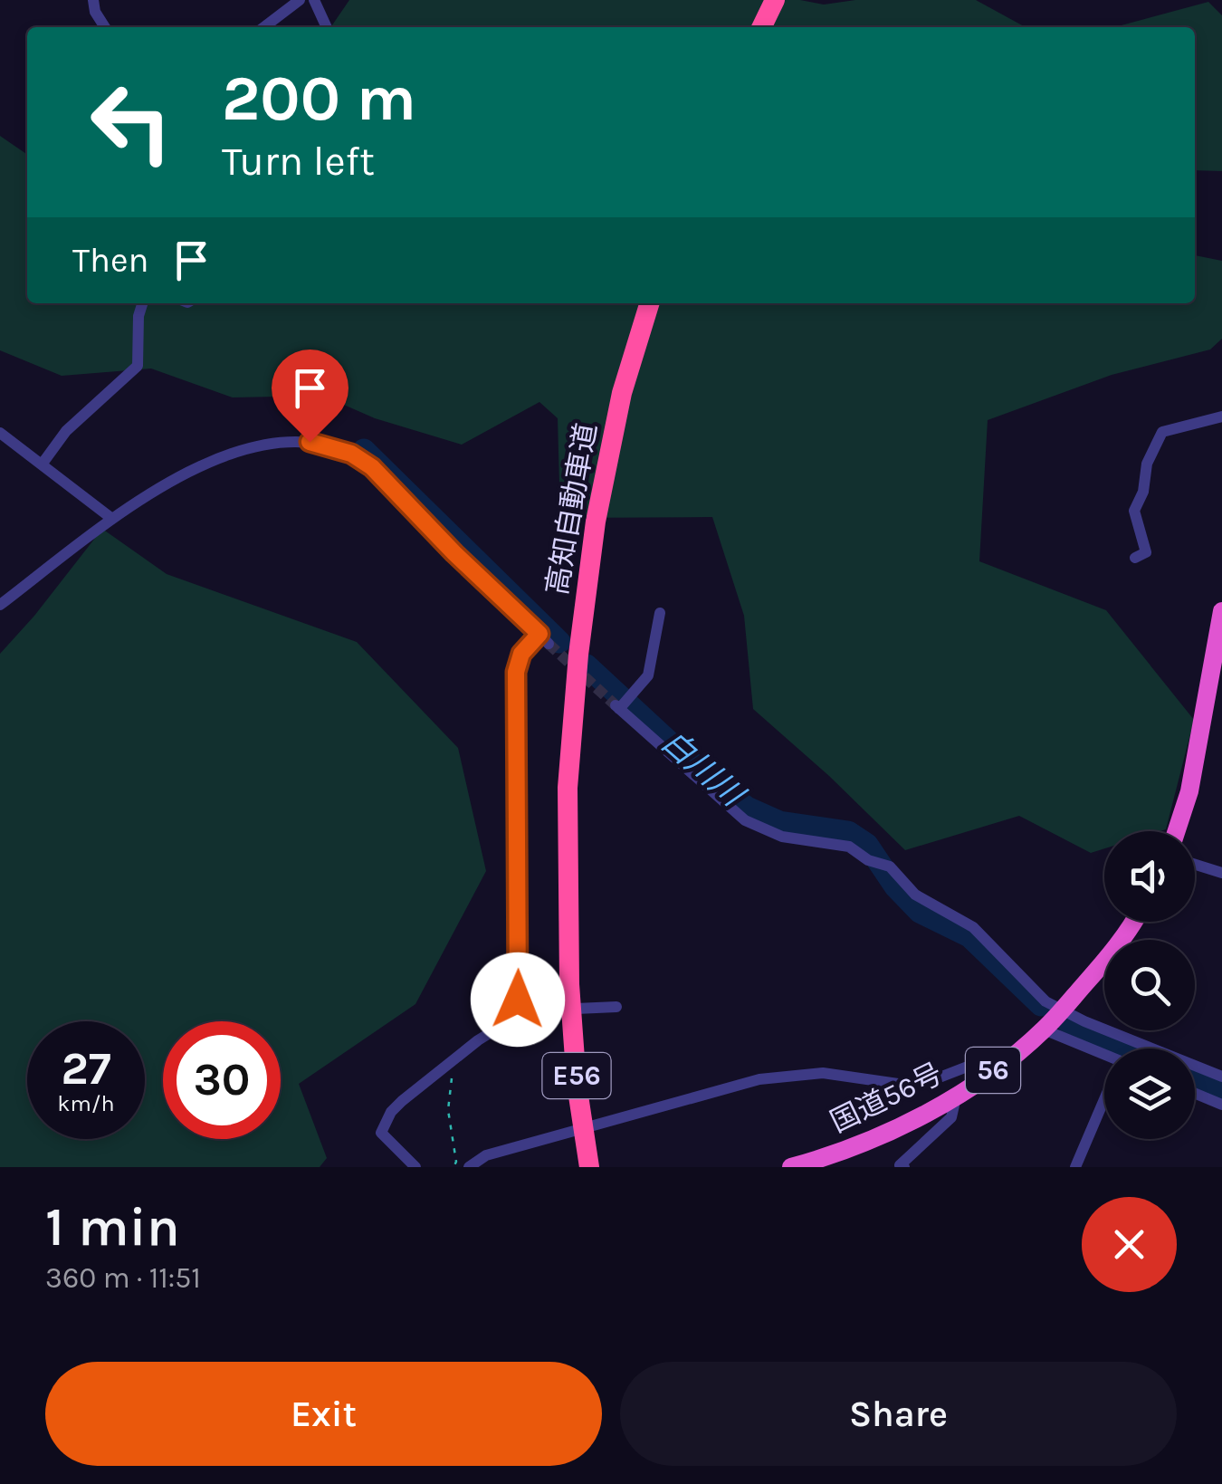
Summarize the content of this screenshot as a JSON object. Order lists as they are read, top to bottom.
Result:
{
  "streets": {
    "highway": [
      "高知自動車道",
      "56",
      "E56",
      "国道56号"
    ]
  },
  "water": ["白川川"],
  "page": {
    "turn": ["200 m", "Turn left"],
    "then": "Then",
    "speed": "27 km/h",
    "limit": "30",
    "heading": ["1 min", "360 m · 11:51"],
    "buttons": ["Exit", "Share"]
  }
}
